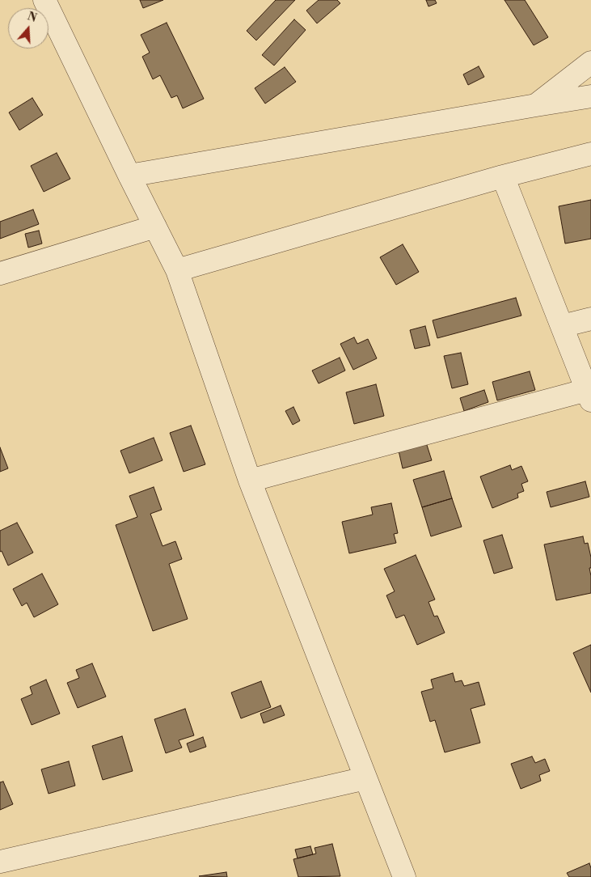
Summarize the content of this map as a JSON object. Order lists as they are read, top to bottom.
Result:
{
  "north": "top"
}
